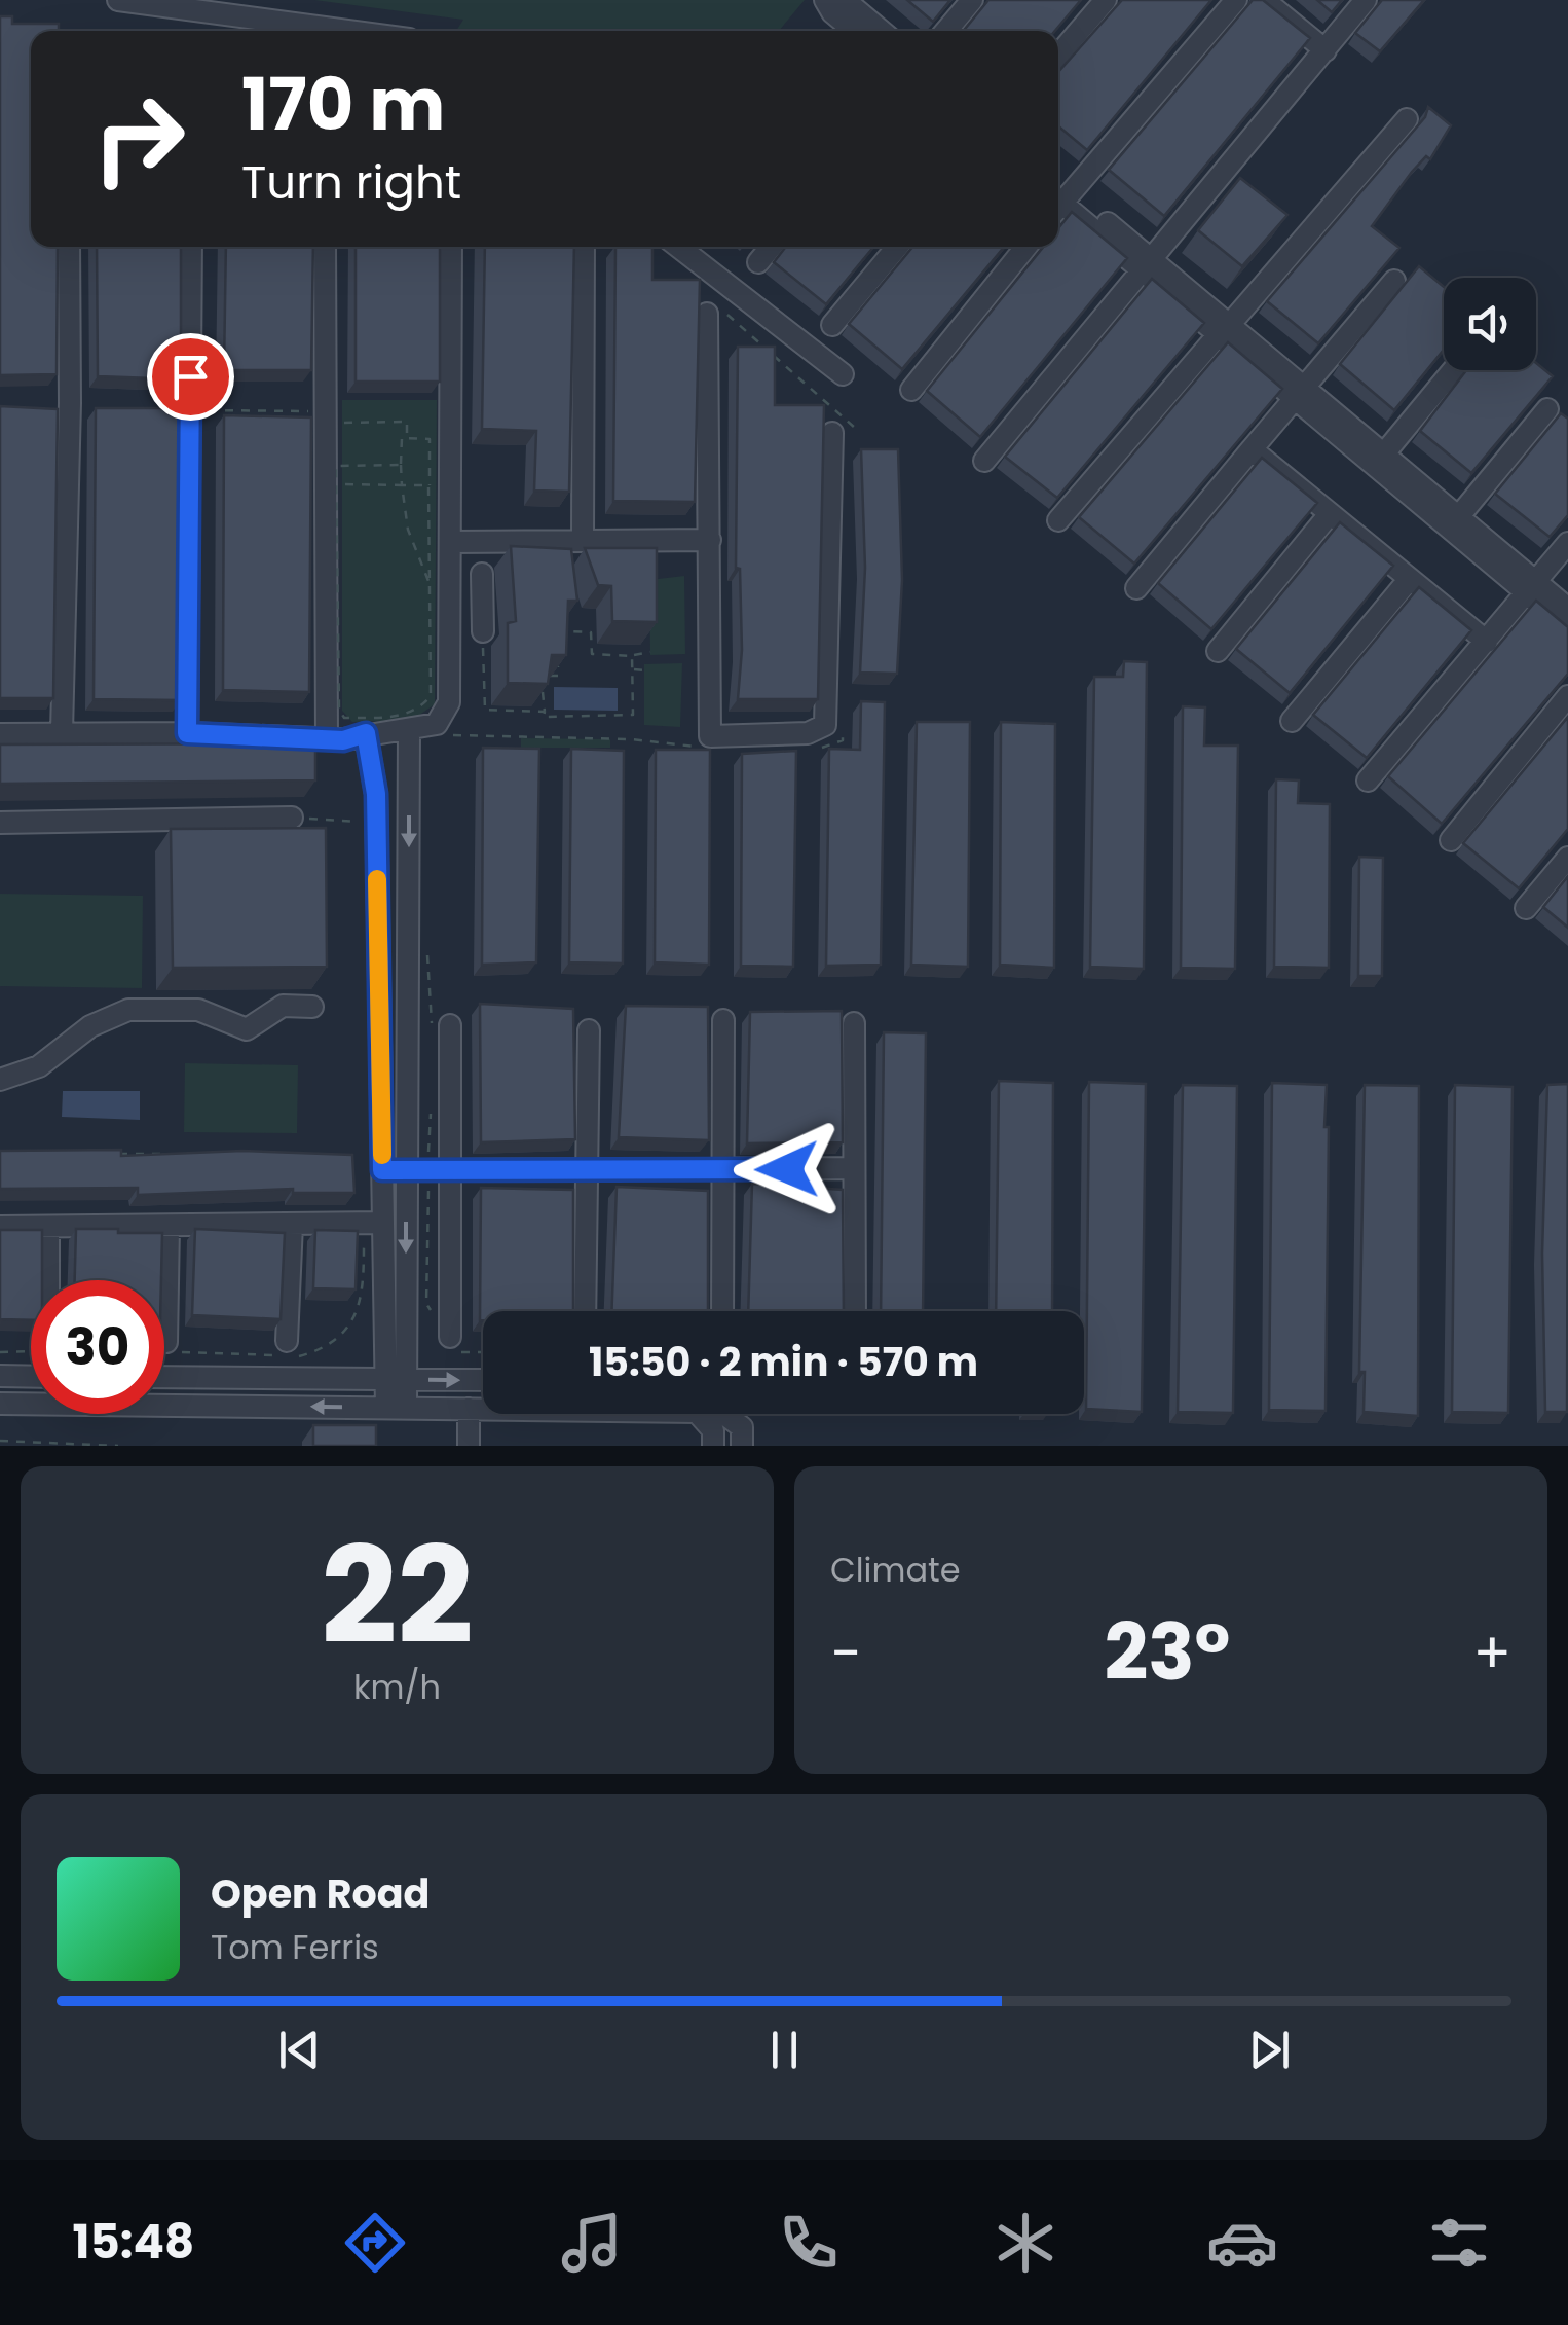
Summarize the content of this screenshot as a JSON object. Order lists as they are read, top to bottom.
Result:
{
  "page": {
    "turn": ["170 m", "Turn right"],
    "limit": "30",
    "trip": "15:50 · 2 min · 570 m",
    "tile": [
      ["22", "km/h"],
      "Climate"
    ],
    "heat": ["−", "23°", "+"],
    "song": ["Open Road", "Tom Ferris"],
    "tabs": "15:48"
  }
}
